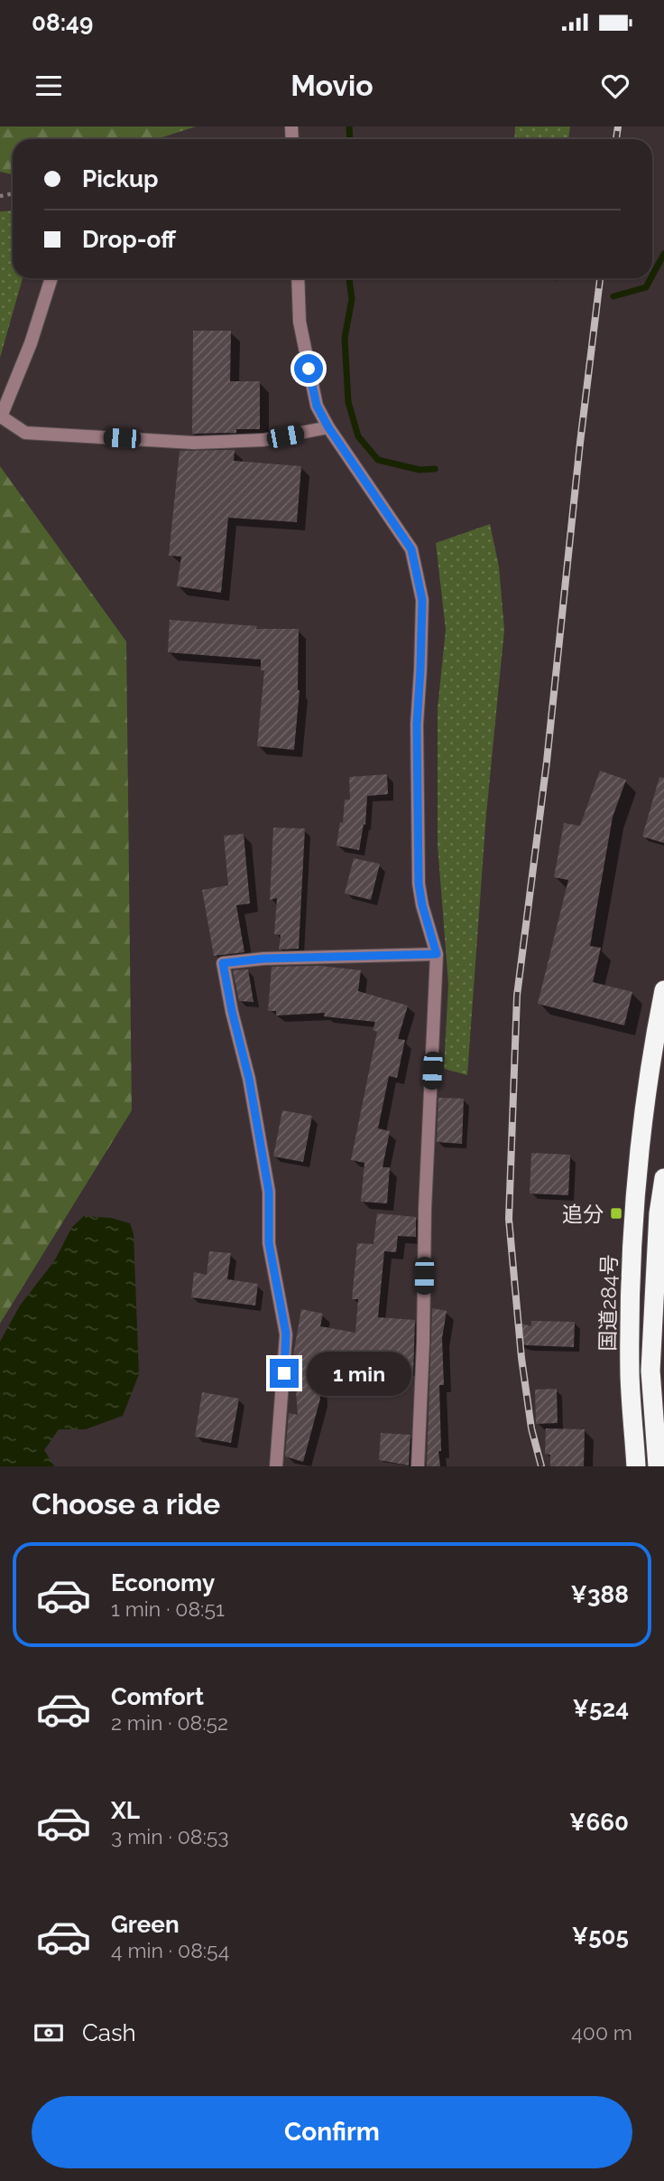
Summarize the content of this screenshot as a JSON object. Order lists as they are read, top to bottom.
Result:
{
  "streets": {
    "highway": ["国道284号"]
  },
  "places": {
    "transit": ["追分"]
  },
  "page": {
    "status": "08:49",
    "header": "Movio",
    "banner": ["Pickup", "Drop-off"],
    "bubble": "1 min",
    "heading": "Choose a ride",
    "list": [
      {
        "name": "Economy",
        "note": "1 min · 08:51",
        "value": "¥388"
      },
      {
        "name": "Comfort",
        "note": "2 min · 08:52",
        "value": "¥524"
      },
      {
        "name": "XL",
        "note": "3 min · 08:53",
        "value": "¥660"
      },
      {
        "name": "Green",
        "note": "4 min · 08:54",
        "value": "¥505"
      }
    ],
    "pay": ["Cash", "400 m"],
    "buttons": "Confirm"
  }
}
